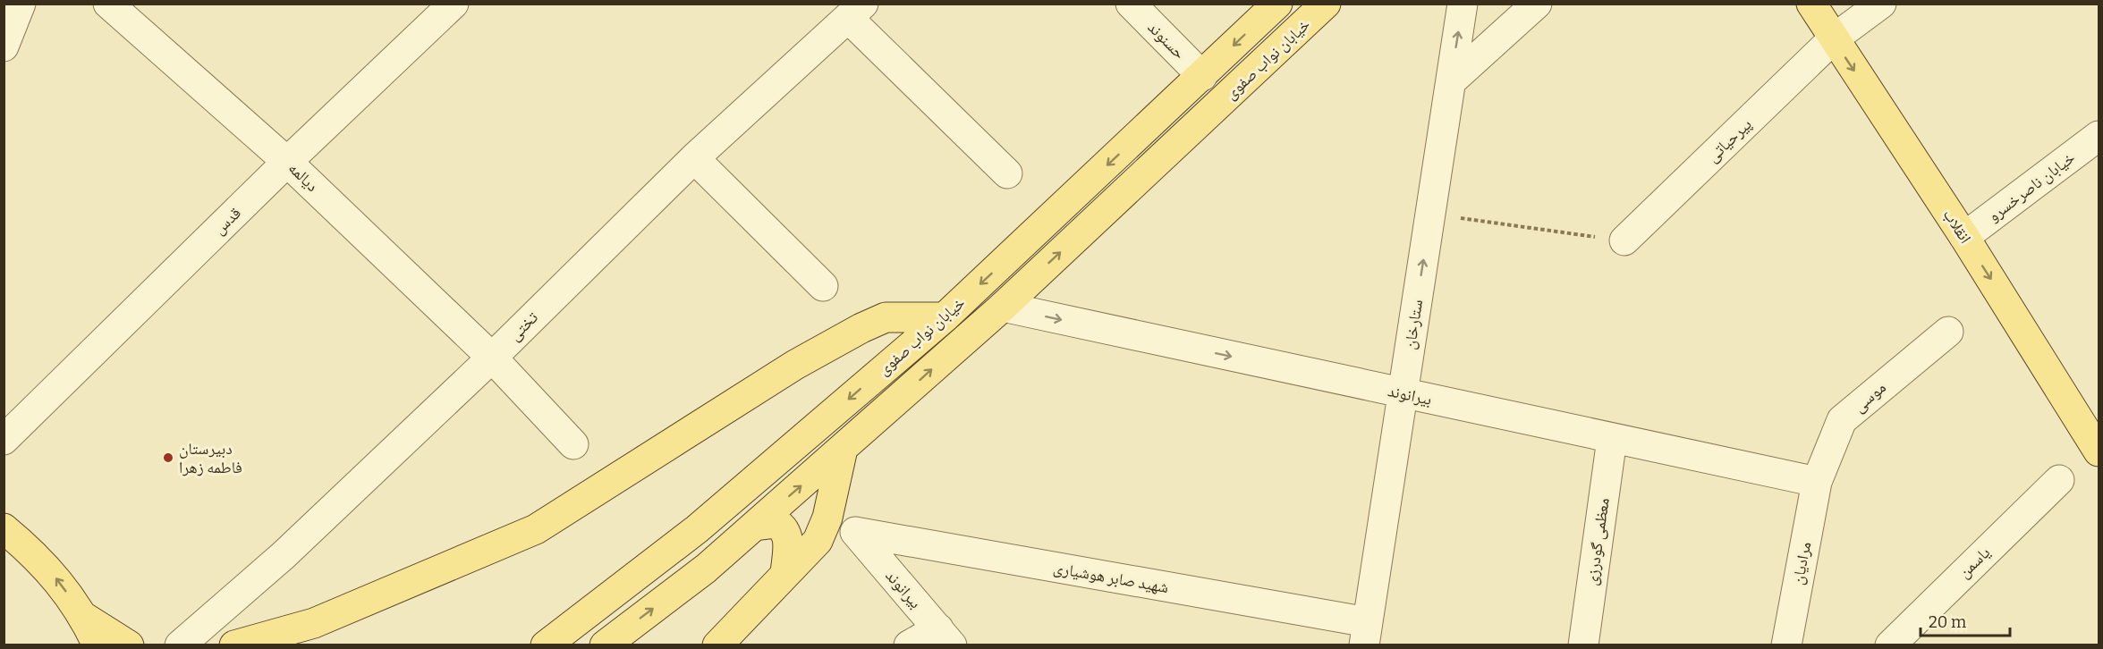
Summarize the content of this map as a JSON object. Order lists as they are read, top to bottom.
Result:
{
  "streets": {
    "main road": ["خیابان نواب صفوی", "انقلاب"],
    "street": [
      "حسنوند",
      "پیرحیاتی",
      "دیالمه",
      "خیابان ناصرخسرو",
      "قدس",
      "ستارخان",
      "تختی",
      "بیرانوند",
      "موسی",
      "معظمی گودرزی",
      "یاسمن",
      "مرادیان",
      "شهید صابر هوشیاری"
    ]
  },
  "crossings": [
    ["حسنوند", "خیابان نواب صفوی"],
    ["خیابان نواب صفوی", "بیرانوند"],
    ["پیرحیاتی", "انقلاب"],
    ["دیالمه", "قدس"],
    ["دیالمه", "تختی"],
    ["خیابان ناصرخسرو", "انقلاب"],
    ["ستارخان", "بیرانوند"],
    ["ستارخان", "شهید صابر هوشیاری"],
    ["بیرانوند", "موسی"],
    ["بیرانوند", "معظمی گودرزی"],
    ["بیرانوند", "مرادیان"],
    ["بیرانوند", "شهید صابر هوشیاری"],
    ["موسی", "مرادیان"]
  ],
  "one_way": ["انقلاب", "ستارخان", "بیرانوند"],
  "places": ["دبیرستان فاطمه زهرا"],
  "scale_bar": "20 m"
}
